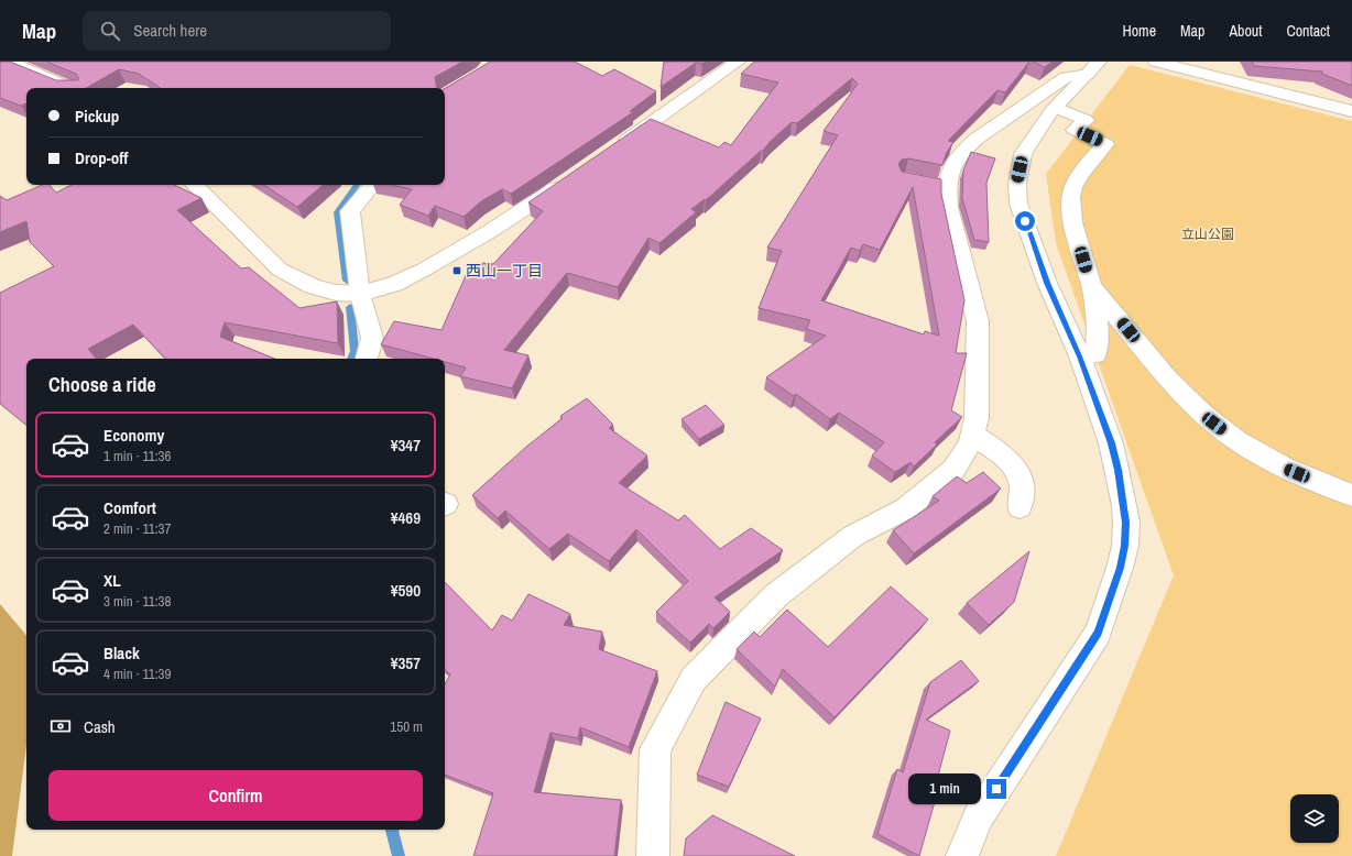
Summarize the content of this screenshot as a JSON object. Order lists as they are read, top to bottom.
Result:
{
  "parks": ["立山公園"],
  "places": {
    "transit": ["西山一丁目"]
  },
  "page": {
    "header": "Map",
    "search": "Search here",
    "nav": [
      "Home",
      "Map",
      "About",
      "Contact"
    ],
    "banner": ["Pickup", "Drop-off"],
    "heading": "Choose a ride",
    "list": [
      {
        "name": "Economy",
        "note": "1 min · 11:36",
        "value": "¥347"
      },
      {
        "name": "Comfort",
        "note": "2 min · 11:37",
        "value": "¥469"
      },
      {
        "name": "XL",
        "note": "3 min · 11:38",
        "value": "¥590"
      },
      {
        "name": "Black",
        "note": "4 min · 11:39",
        "value": "¥357"
      }
    ],
    "pay": ["Cash", "150 m"],
    "buttons": "Confirm",
    "bubble": "1 min"
  }
}
